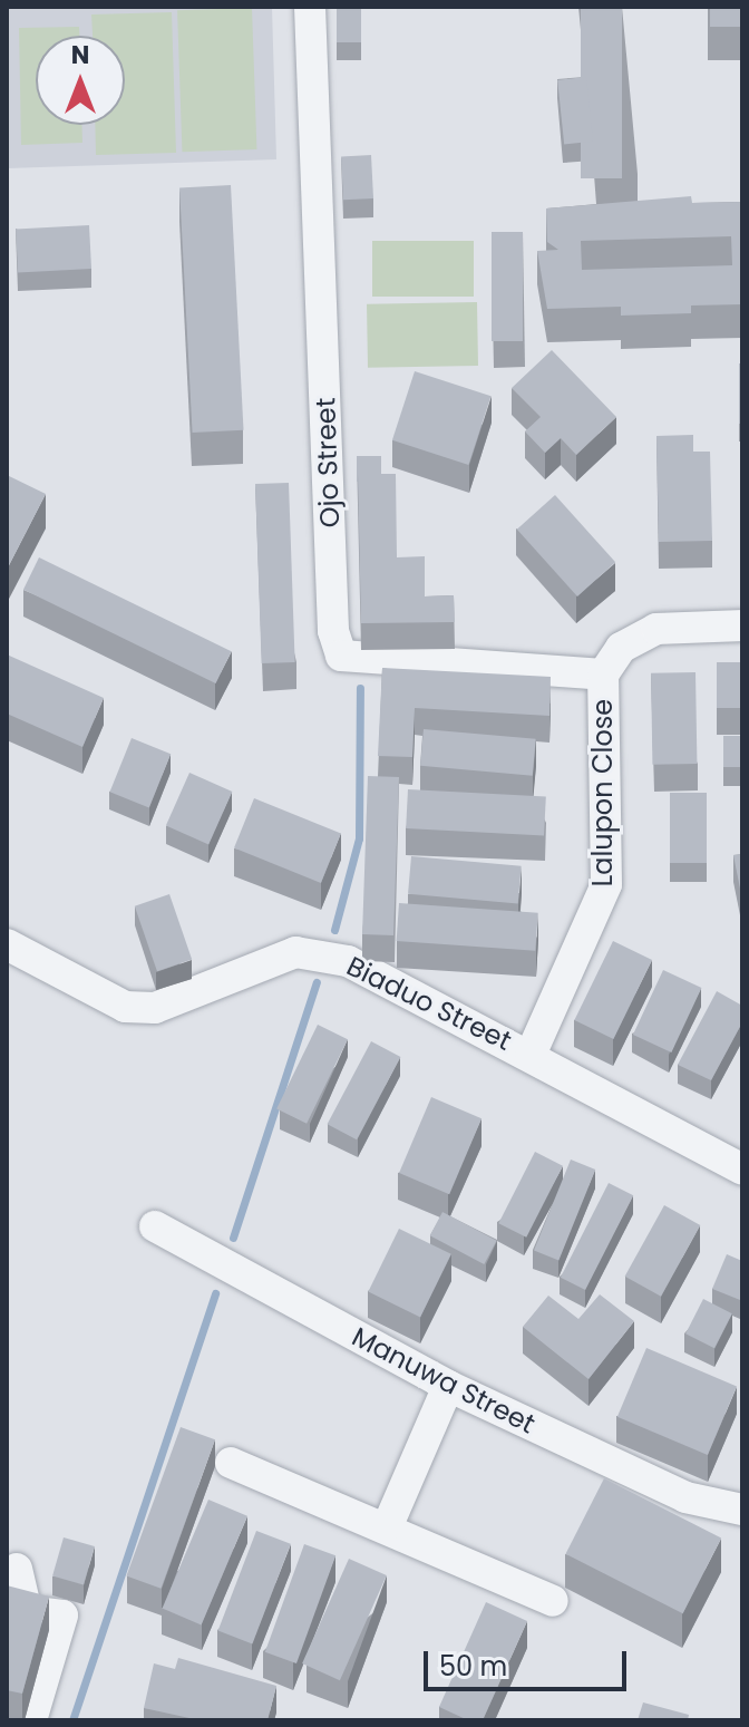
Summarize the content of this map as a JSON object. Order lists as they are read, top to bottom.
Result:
{
  "streets": {
    "street": [
      "Ojo Street",
      "Lalupon Close",
      "Biaduo Street",
      "Manuwa Street"
    ]
  },
  "crossings": [
    ["Ojo Street", "Lalupon Close"],
    ["Lalupon Close", "Biaduo Street"]
  ],
  "scale_bar": "50 m",
  "north": "top"
}
